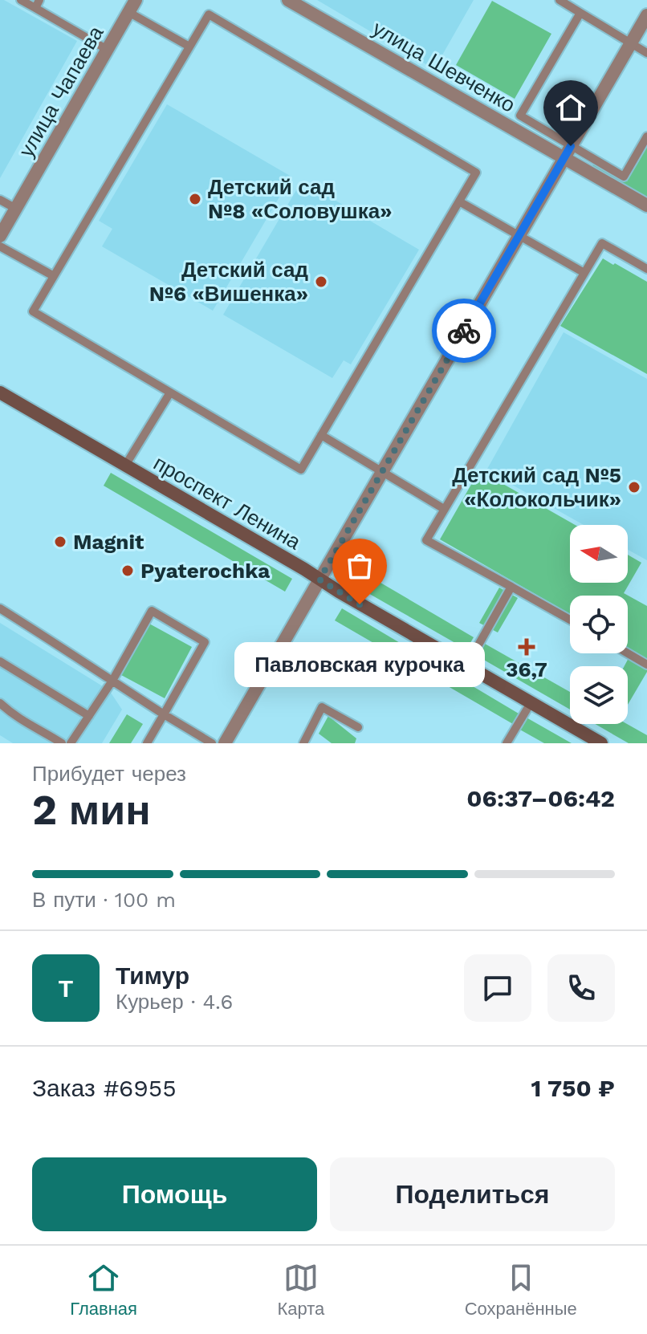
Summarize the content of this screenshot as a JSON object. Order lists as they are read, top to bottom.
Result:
{
  "streets": {
    "street": ["улица Шевченко", "улица Чапаева", "проспект Ленина"]
  },
  "places": {
    "other": [
      "Детский сад №8 «Соловушка»",
      "Детский сад №6 «Вишенка»",
      "Детский сад №5 «Колокольчик»",
      "Magnit",
      "Pyaterochka",
      "Павловская курочка"
    ],
    "health": ["36,7"]
  },
  "north": "left",
  "page": {
    "bubble": "Павловская курочка",
    "heading": ["2 мин", "Прибудет через", "06:37–06:42"],
    "panel": [
      "Тимур",
      "Курьер · 4.6",
      "Заказ #6955",
      "1 750 ₽"
    ],
    "bar": "В пути · 100 m",
    "round": "Т",
    "buttons": ["Помощь", "Поделиться"],
    "tabs": ["Главная", "Карта", "Сохранённые"]
  }
}
